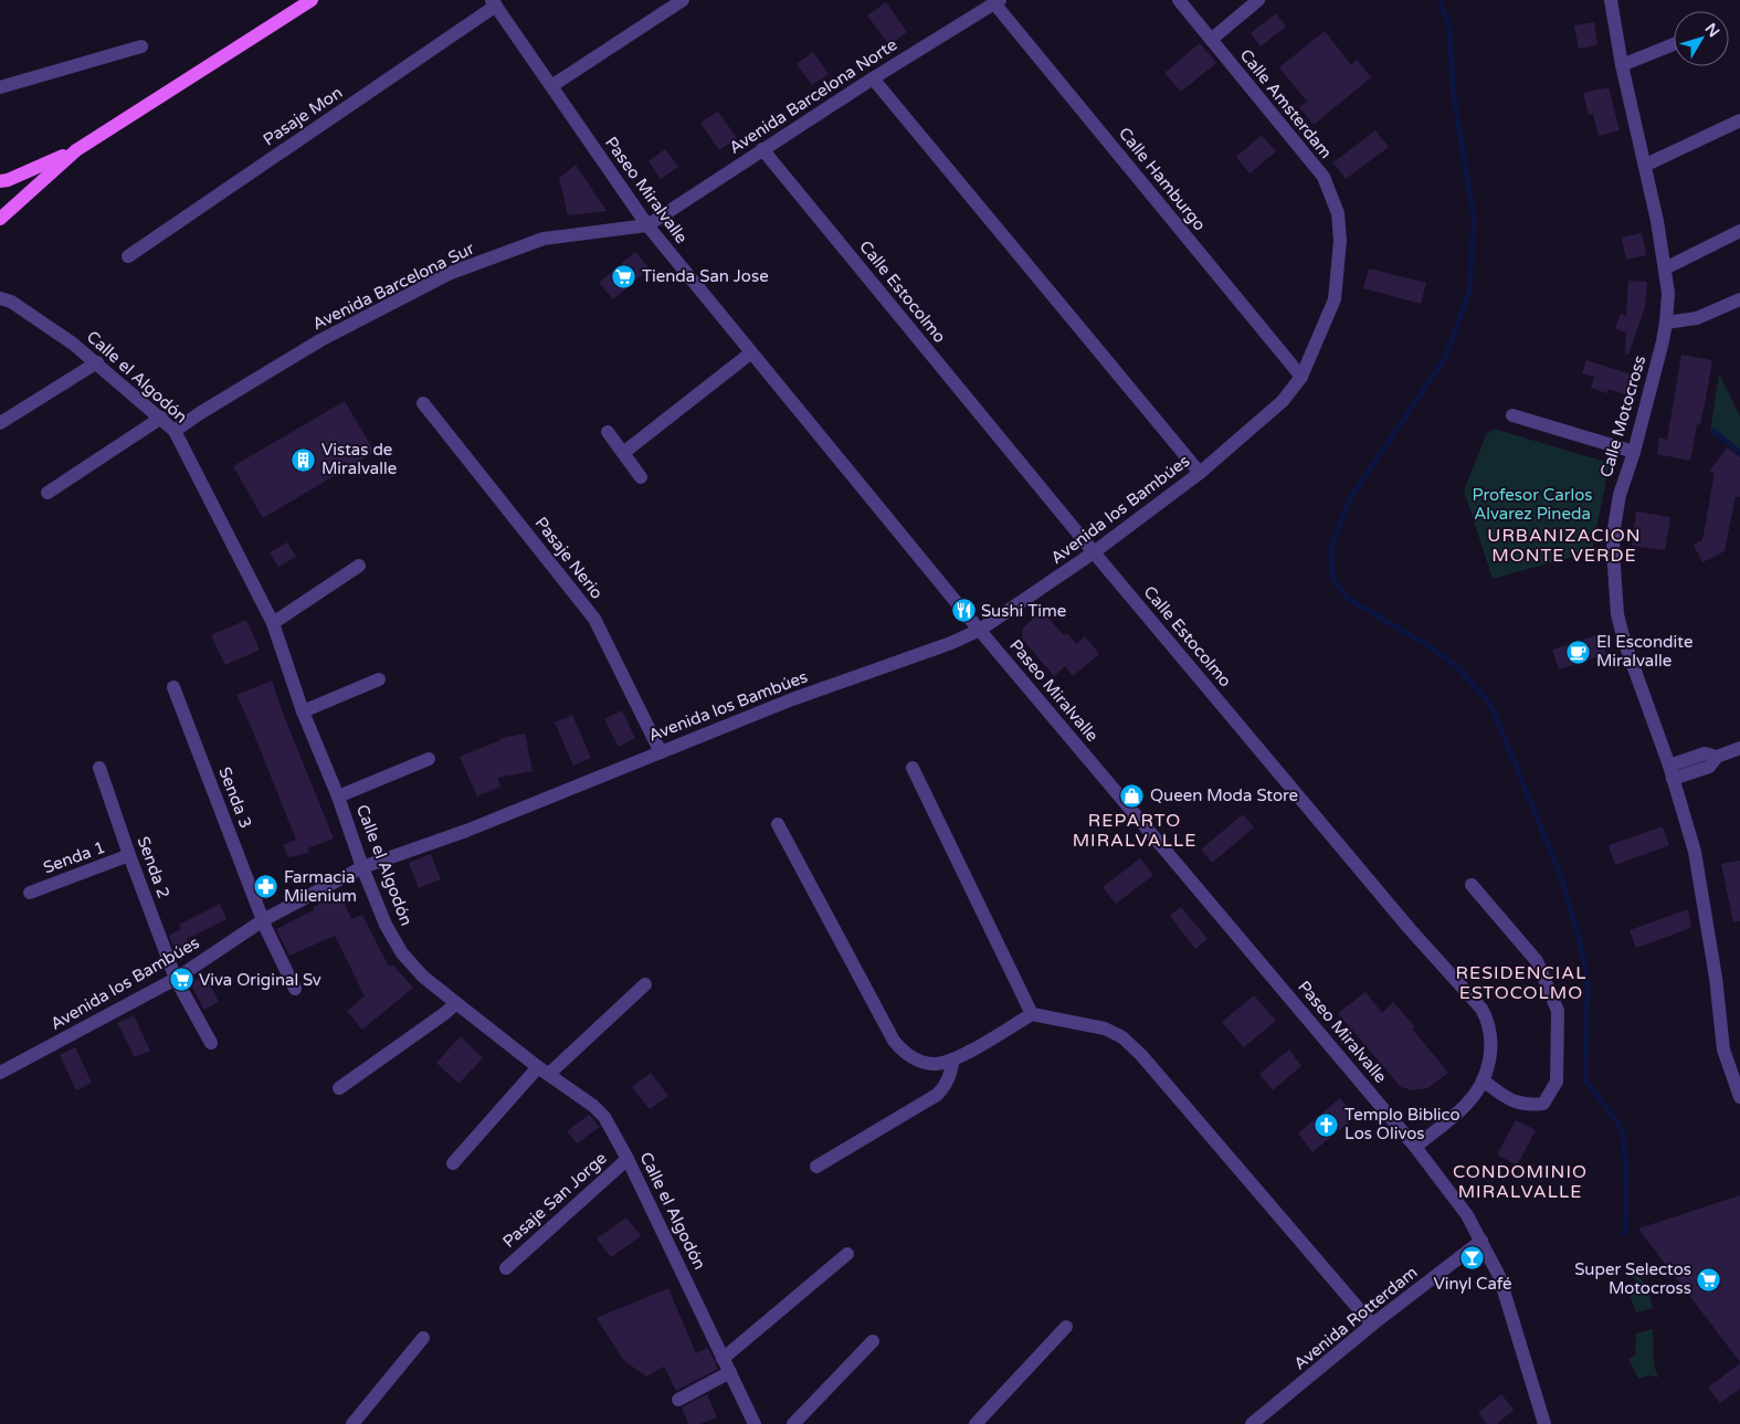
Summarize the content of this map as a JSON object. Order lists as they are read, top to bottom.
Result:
{
  "streets": {
    "street": [
      "Avenida Barcelona Norte",
      "Calle Amsterdam",
      "Pasaje Mon",
      "Calle Hamburgo",
      "Paseo Miralvalle",
      "Avenida Barcelona Sur",
      "Calle Estocolmo",
      "Calle el Algodón",
      "Calle Motocross",
      "Avenida los Bambúes",
      "Pasaje Nerio",
      "Senda 3",
      "Senda 1",
      "Senda 2",
      "Pasaje San Jorge",
      "Avenida Rotterdam"
    ]
  },
  "crossings": [
    ["Avenida Barcelona Norte", "Calle Hamburgo"],
    ["Avenida Barcelona Norte", "Paseo Miralvalle"],
    ["Avenida Barcelona Norte", "Avenida Barcelona Sur"],
    ["Avenida Barcelona Norte", "Calle Estocolmo"],
    ["Calle Amsterdam", "Avenida los Bambúes"],
    ["Pasaje Mon", "Paseo Miralvalle"],
    ["Calle Hamburgo", "Avenida los Bambúes"],
    ["Paseo Miralvalle", "Avenida Barcelona Sur"],
    ["Paseo Miralvalle", "Calle Estocolmo"],
    ["Paseo Miralvalle", "Avenida los Bambúes"],
    ["Paseo Miralvalle", "Avenida Rotterdam"],
    ["Avenida Barcelona Sur", "Calle el Algodón"],
    ["Calle Estocolmo", "Avenida los Bambúes"],
    ["Calle el Algodón", "Avenida los Bambúes"],
    ["Calle el Algodón", "Pasaje San Jorge"],
    ["Avenida los Bambúes", "Pasaje Nerio"],
    ["Avenida los Bambúes", "Senda 3"],
    ["Avenida los Bambúes", "Senda 2"],
    ["Senda 1", "Senda 2"]
  ],
  "districts": [
    "URBANIZACION MONTE VERDE",
    "REPARTO MIRALVALLE",
    "RESIDENCIAL ESTOCOLMO",
    "CONDOMINIO MIRALVALLE"
  ],
  "parks": ["Profesor Carlos Alvarez Pineda"],
  "places": {
    "supermarket": ["Tienda San Jose", "Viva Original Sv", "Super Selectos Motocross"],
    "building": ["Vistas de Miralvalle"],
    "restaurant": ["Sushi Time"],
    "cafe": ["El Escondite Miralvalle"],
    "shop": ["Queen Moda Store"],
    "pharmacy": ["Farmacia Milenium"],
    "church": ["Templo Biblico Los Olivos"],
    "bar": ["Vinyl Café"]
  },
  "north": "top right"
}
